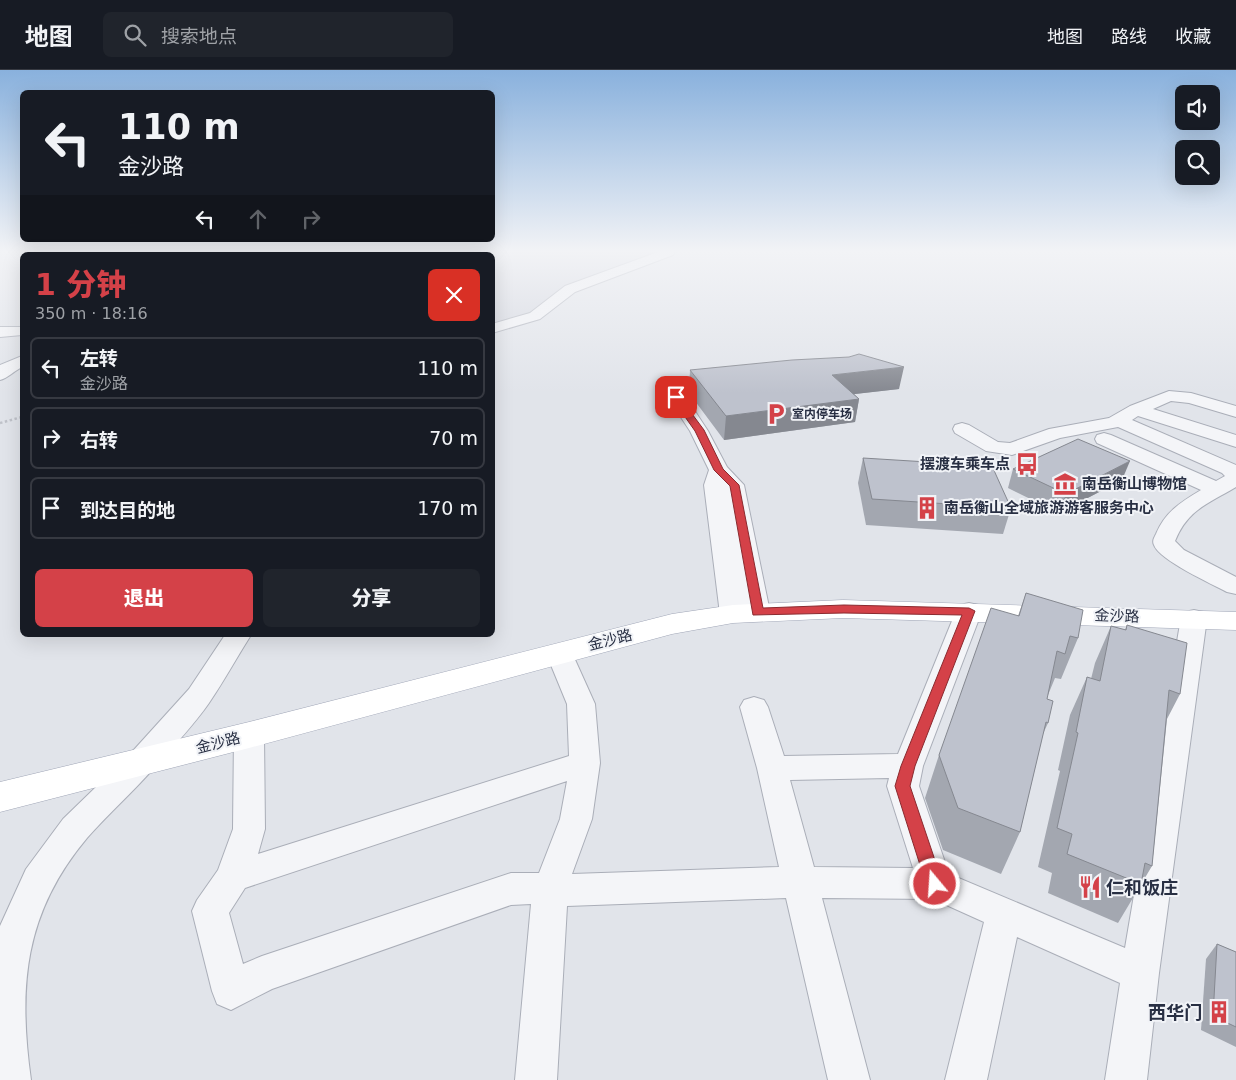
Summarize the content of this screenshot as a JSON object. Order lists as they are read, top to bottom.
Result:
{
  "streets": {
    "main road": ["金沙路"]
  },
  "places": {
    "parking": ["室内停车场"],
    "bus stop": ["摆渡车乘车点"],
    "museum": ["南岳衡山博物馆"],
    "building": ["南岳衡山全域旅游游客服务中心", "西华门"],
    "restaurant": ["仁和饭庄"]
  },
  "page": {
    "header": "地图",
    "search": "搜索地点",
    "nav": ["地图", "路线", "收藏"],
    "turn": ["110 m", "金沙路"],
    "heading": ["1 分钟", "350 m · 18:16"],
    "list": [
      {
        "name": "左转",
        "note": "金沙路",
        "value": "110 m"
      },
      {
        "name": "右转",
        "value": "70 m"
      },
      {
        "name": "到达目的地",
        "value": "170 m"
      }
    ],
    "buttons": ["退出", "分享"]
  }
}
